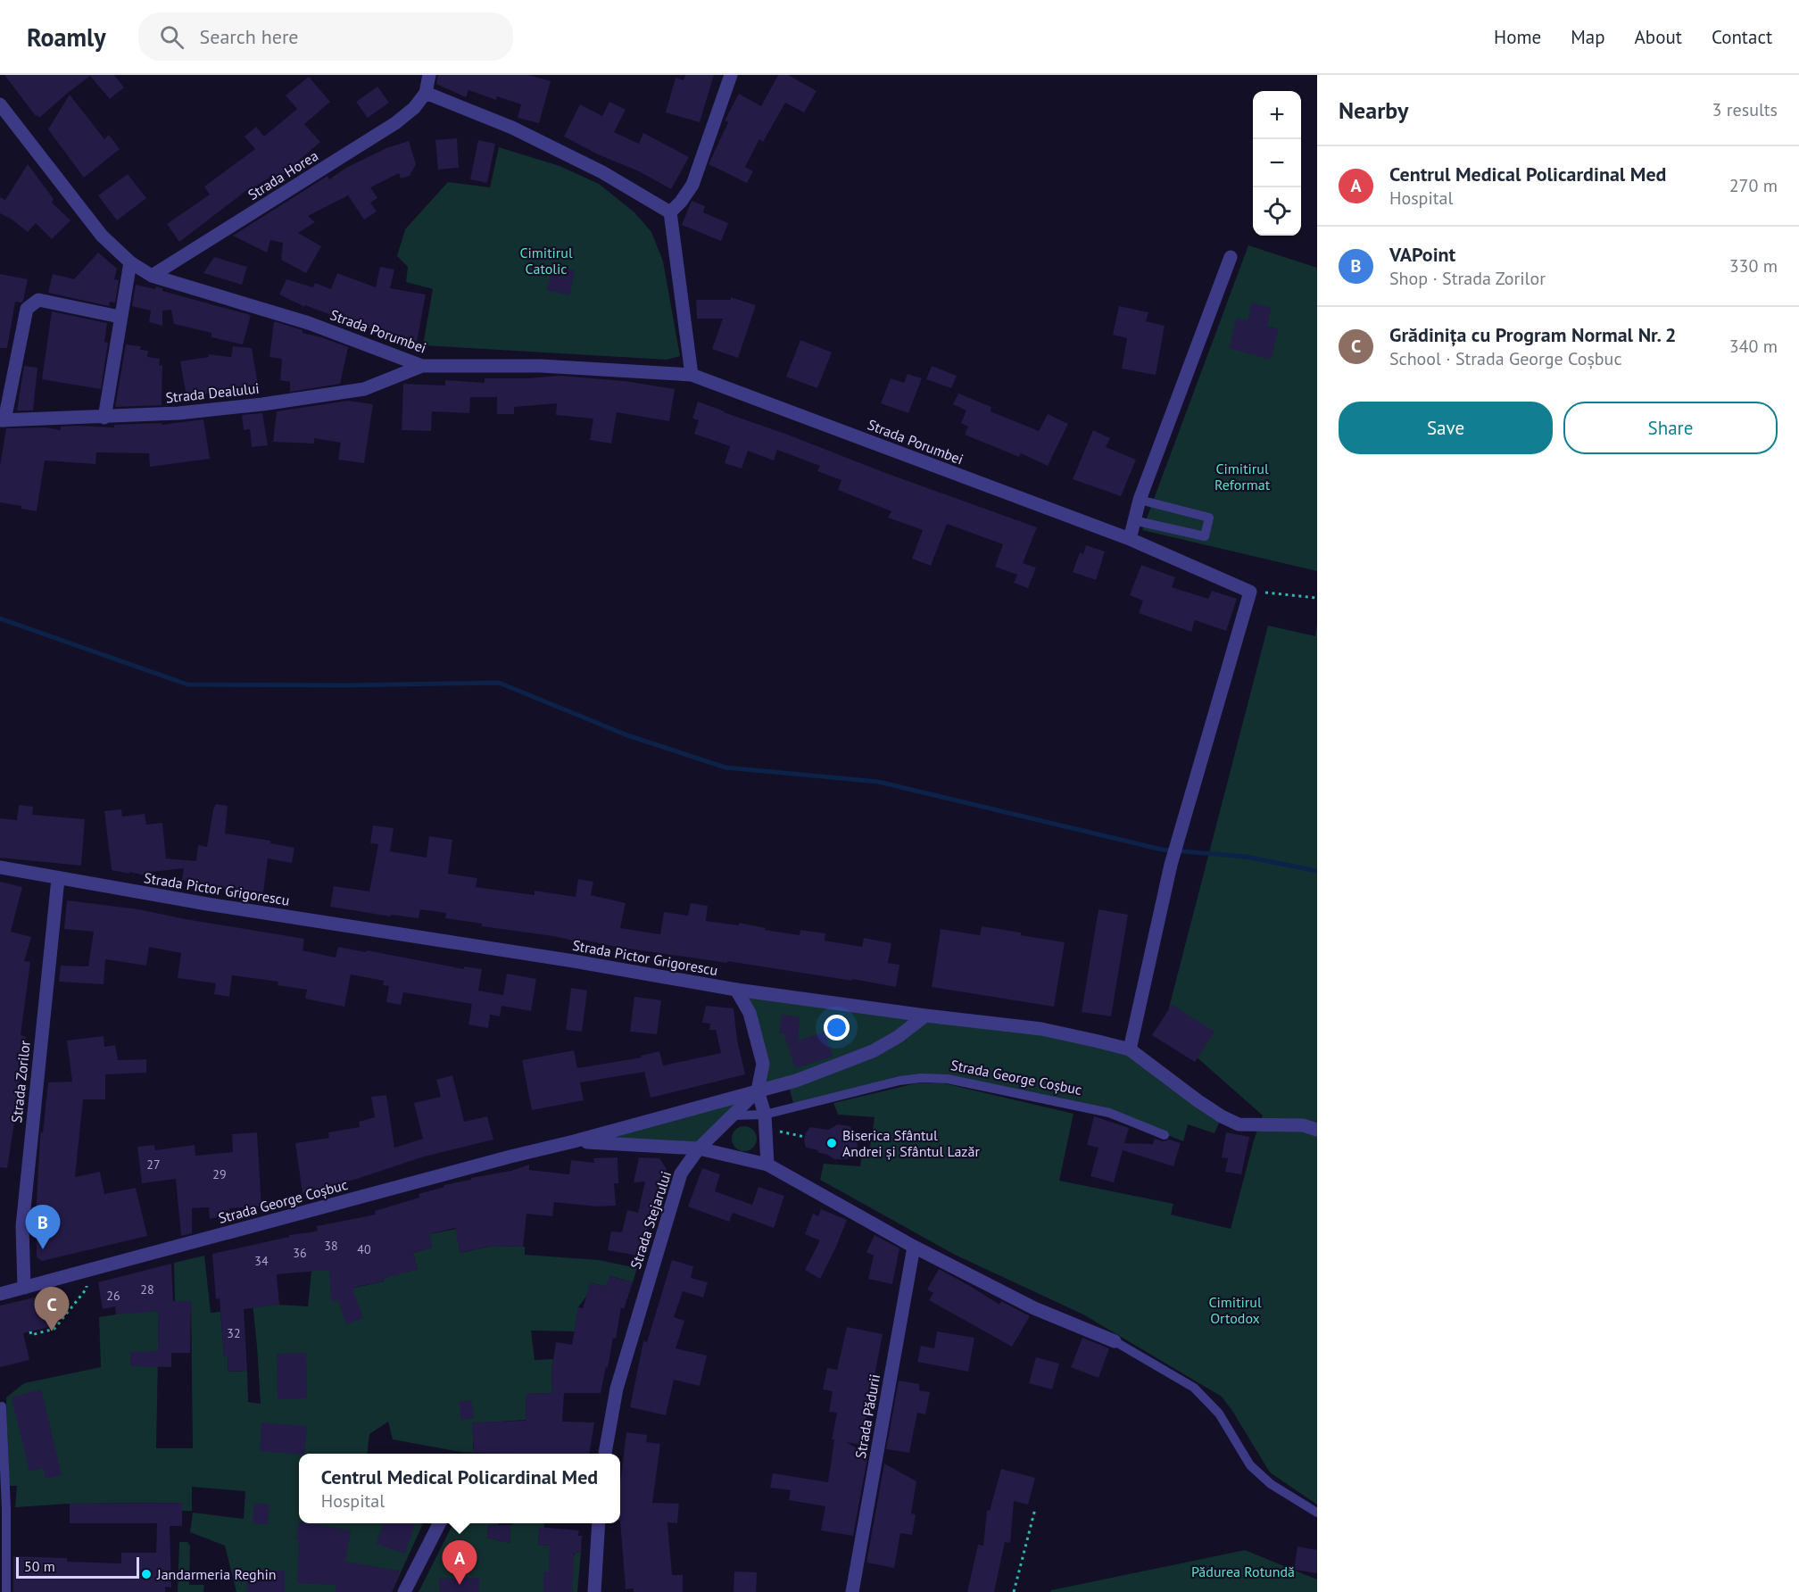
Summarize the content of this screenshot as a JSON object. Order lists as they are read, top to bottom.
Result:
{
  "streets": {
    "street": [
      "Strada Horea",
      "Strada Porumbei",
      "Strada Dealului",
      "Strada Pictor Grigorescu",
      "Strada George Coșbuc",
      "Strada Zorilor",
      "Strada Stejarului",
      "Strada Pădurii"
    ]
  },
  "crossings": [
    ["Strada Horea", "Strada Porumbei"],
    ["Strada Porumbei", "Strada Dealului"],
    ["Strada Pictor Grigorescu", "Strada George Coșbuc"],
    ["Strada Pictor Grigorescu", "Strada Zorilor"],
    ["Strada George Coșbuc", "Strada Zorilor"],
    ["Strada George Coșbuc", "Strada Stejarului"],
    ["Strada George Coșbuc", "Strada Pădurii"]
  ],
  "parks": [
    "Cimitirul Catolic",
    "Cimitirul Reformat",
    "Cimitirul Ortodox",
    "Pădurea Rotundă"
  ],
  "places": ["Biserica Sfântul Andrei și Sfântul Lazăr", "Jandarmeria Reghin"],
  "house_numbers": [
    "27",
    "29",
    "38",
    "40",
    "36",
    "34",
    "28",
    "26",
    "32"
  ],
  "scale_bar": "50 m",
  "page": {
    "header": "Roamly",
    "search": "Search here",
    "nav": [
      "Home",
      "Map",
      "About",
      "Contact"
    ],
    "heading": ["Nearby", "3 results"],
    "map_buttons": ["+", "−"],
    "list": [
      {
        "mark": "A",
        "name": "Centrul Medical Policardinal Med",
        "note": "Hospital",
        "value": "270 m"
      },
      {
        "mark": "B",
        "name": "VAPoint",
        "note": "Shop · Strada Zorilor",
        "value": "330 m"
      },
      {
        "mark": "C",
        "name": "Grădinița cu Program Normal Nr. 2",
        "note": "School · Strada George Coșbuc",
        "value": "340 m"
      }
    ],
    "buttons": ["Save", "Share"],
    "pins": ["B", "C", "A"],
    "popup": ["Centrul Medical Policardinal Med", "Hospital"],
    "scale": "50 m"
  }
}
